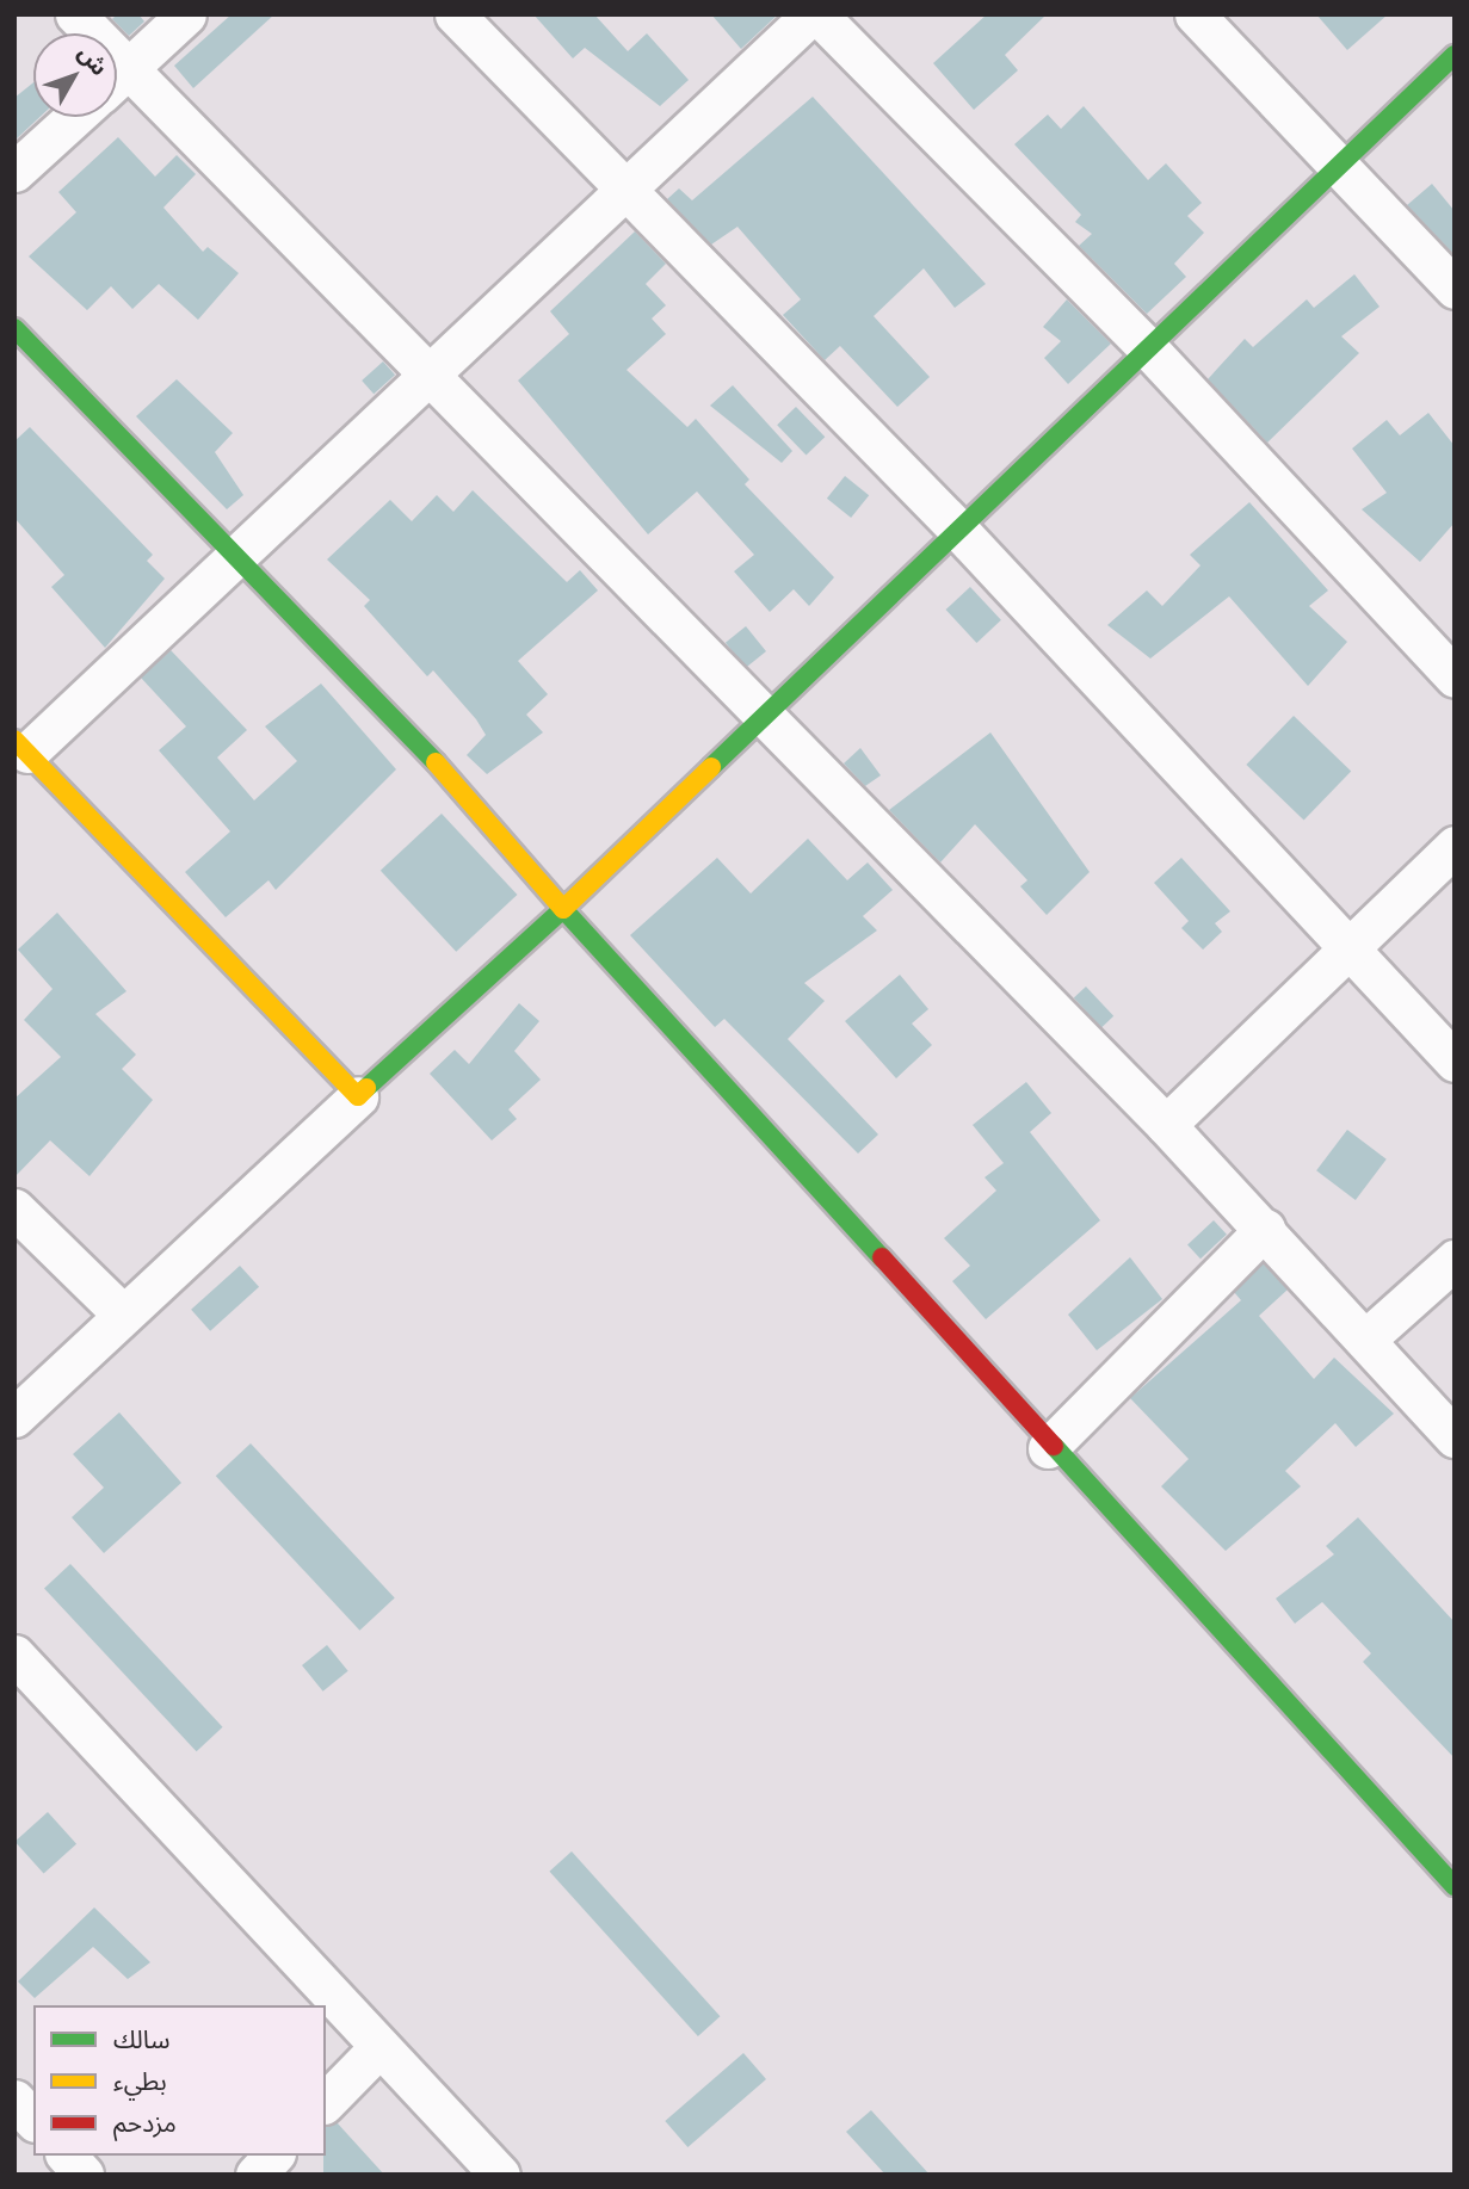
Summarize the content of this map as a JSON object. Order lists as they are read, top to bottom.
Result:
{
  "legend": ["سالك", "بطيء", "مزدحم"],
  "north": "top right"
}
